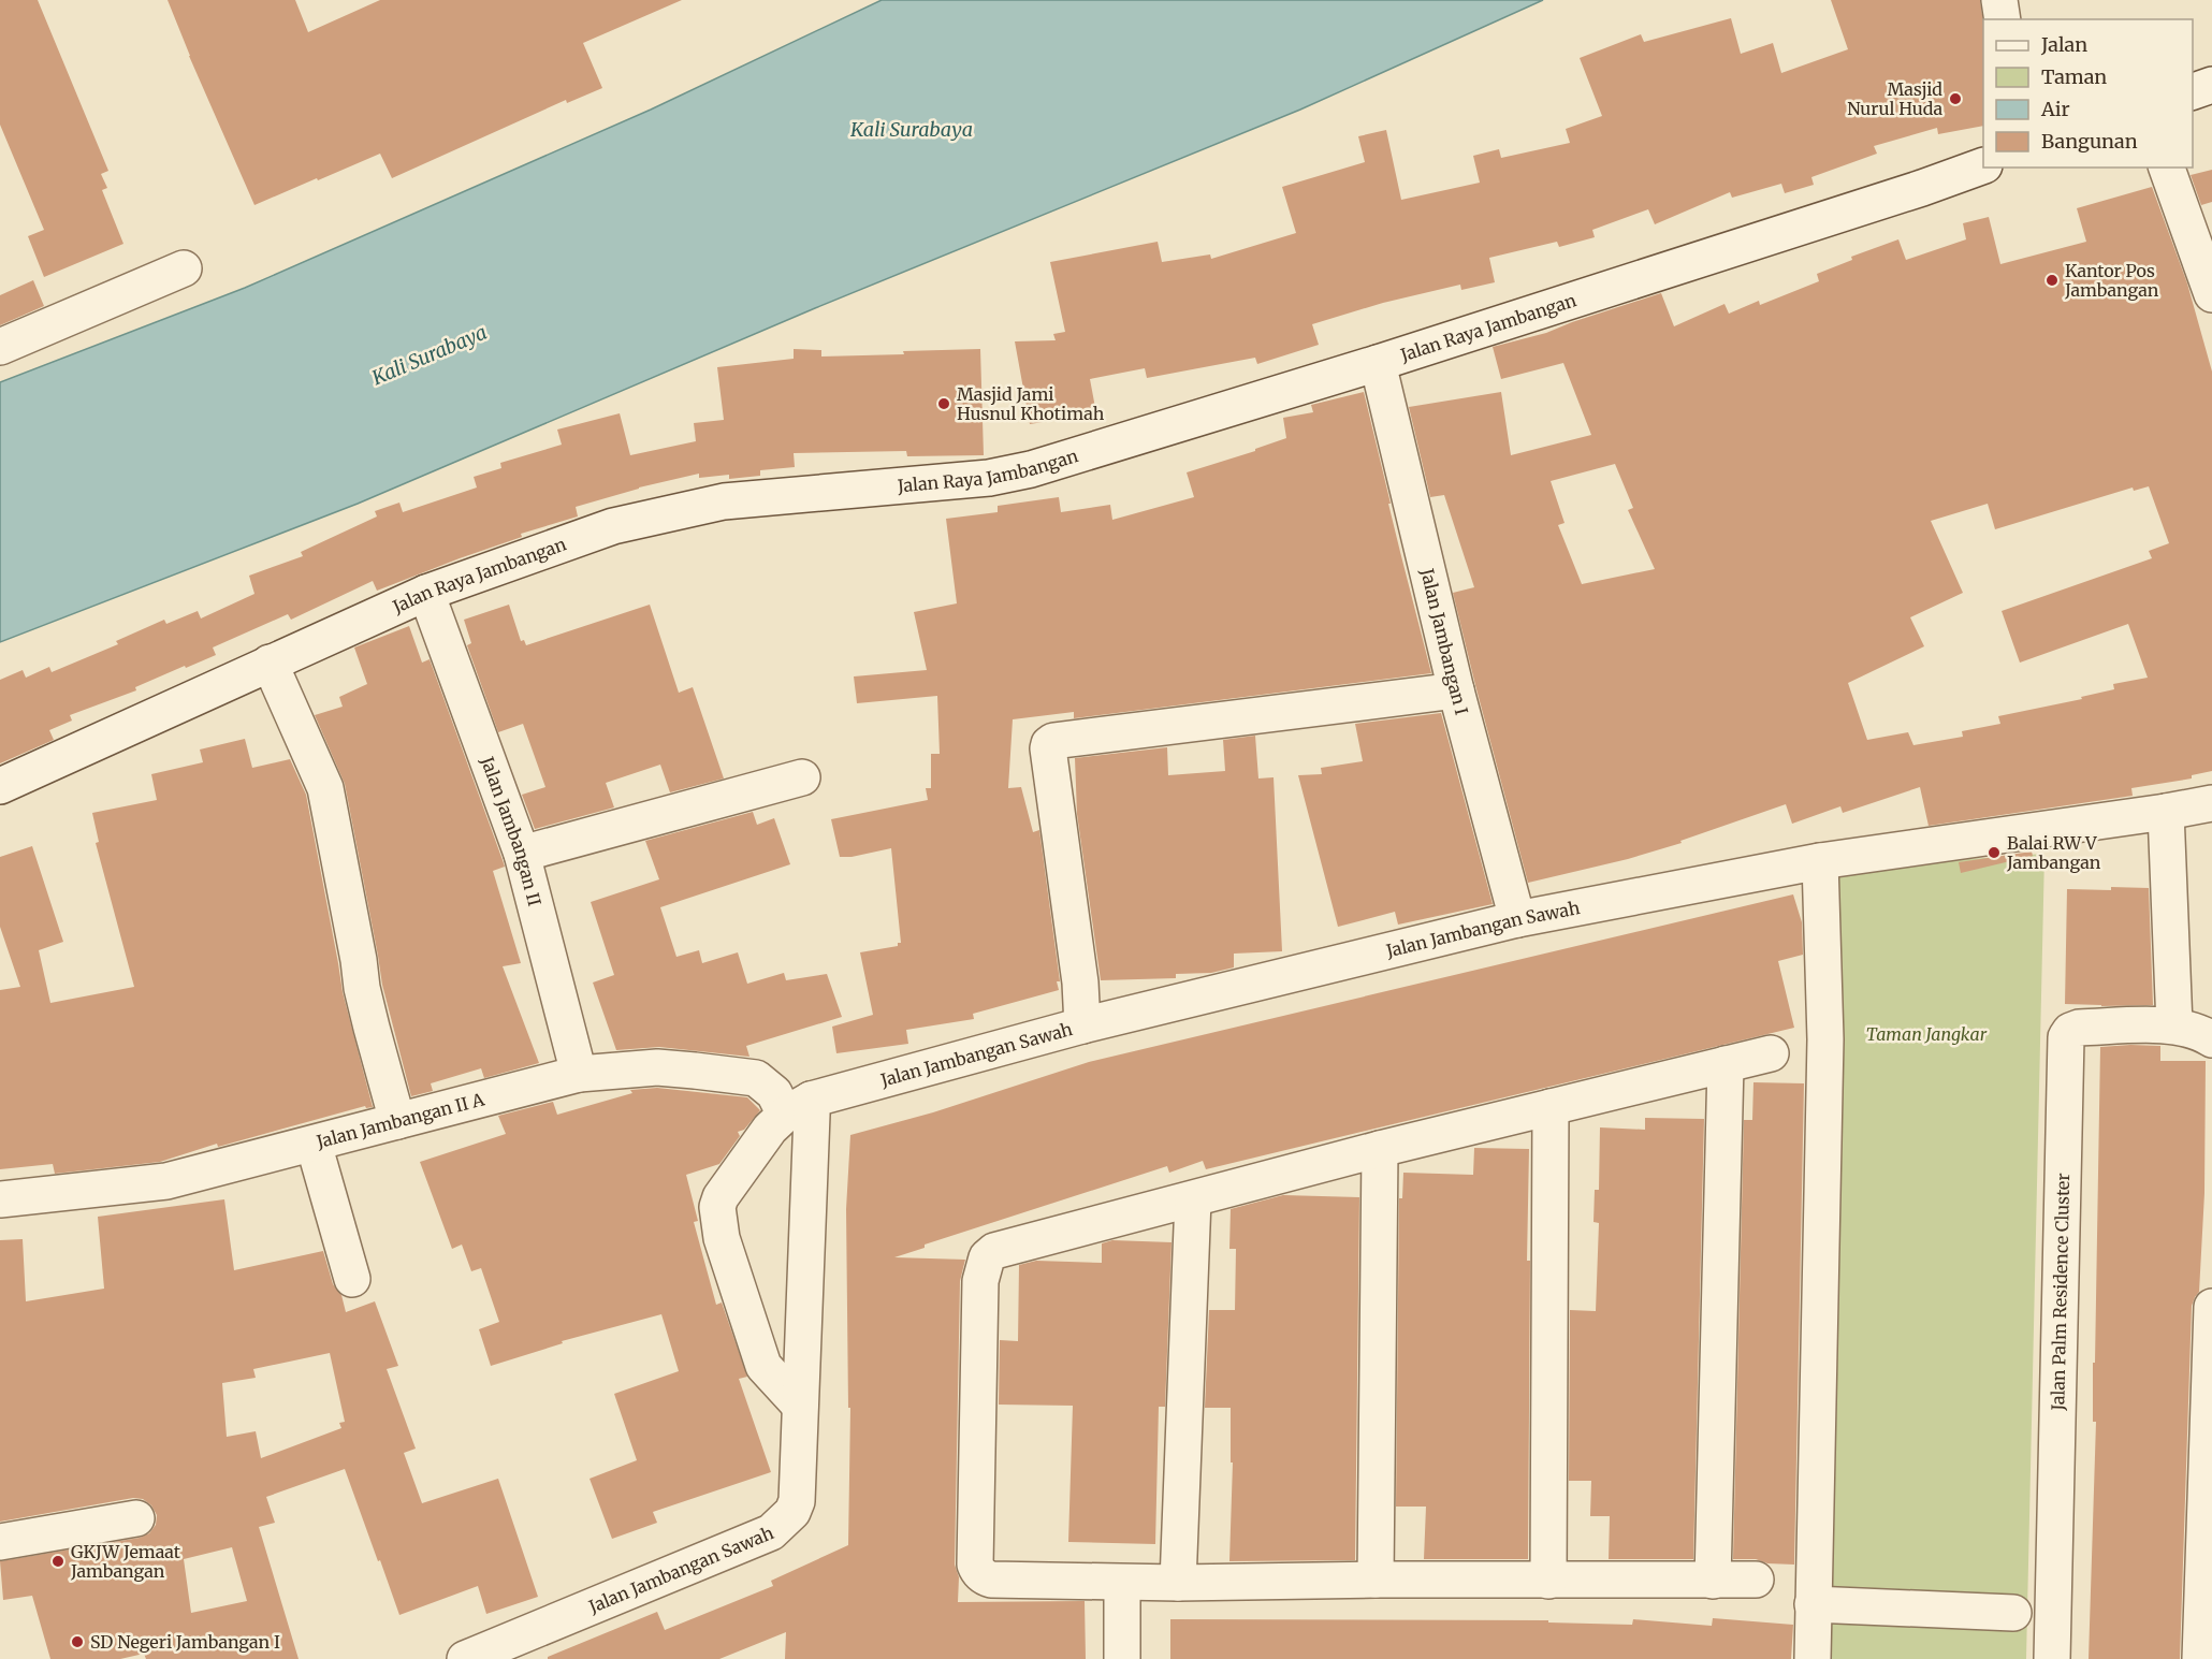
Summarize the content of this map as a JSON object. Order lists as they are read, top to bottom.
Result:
{
  "streets": {
    "street": [
      "Jalan Raya Jambangan",
      "Jalan Jambangan I",
      "Jalan Jambangan II",
      "Jalan Jambangan Sawah",
      "Jalan Jambangan II A",
      "Jalan Palm Residence Cluster"
    ]
  },
  "crossings": [
    ["Jalan Raya Jambangan", "Jalan Jambangan I"],
    ["Jalan Raya Jambangan", "Jalan Jambangan II"],
    ["Jalan Jambangan I", "Jalan Jambangan Sawah"],
    ["Jalan Jambangan II", "Jalan Jambangan II A"],
    ["Jalan Jambangan Sawah", "Jalan Jambangan II A"]
  ],
  "water": ["Kali Surabaya"],
  "parks": ["Taman Jangkar"],
  "places": [
    "Masjid Nurul Huda",
    "Kantor Pos Jambangan",
    "Masjid Jami Husnul Khotimah",
    "Balai RW V Jambangan",
    "GKJW Jemaat Jambangan",
    "SD Negeri Jambangan I"
  ],
  "legend": [
    "Jalan",
    "Taman",
    "Air",
    "Bangunan"
  ]
}
